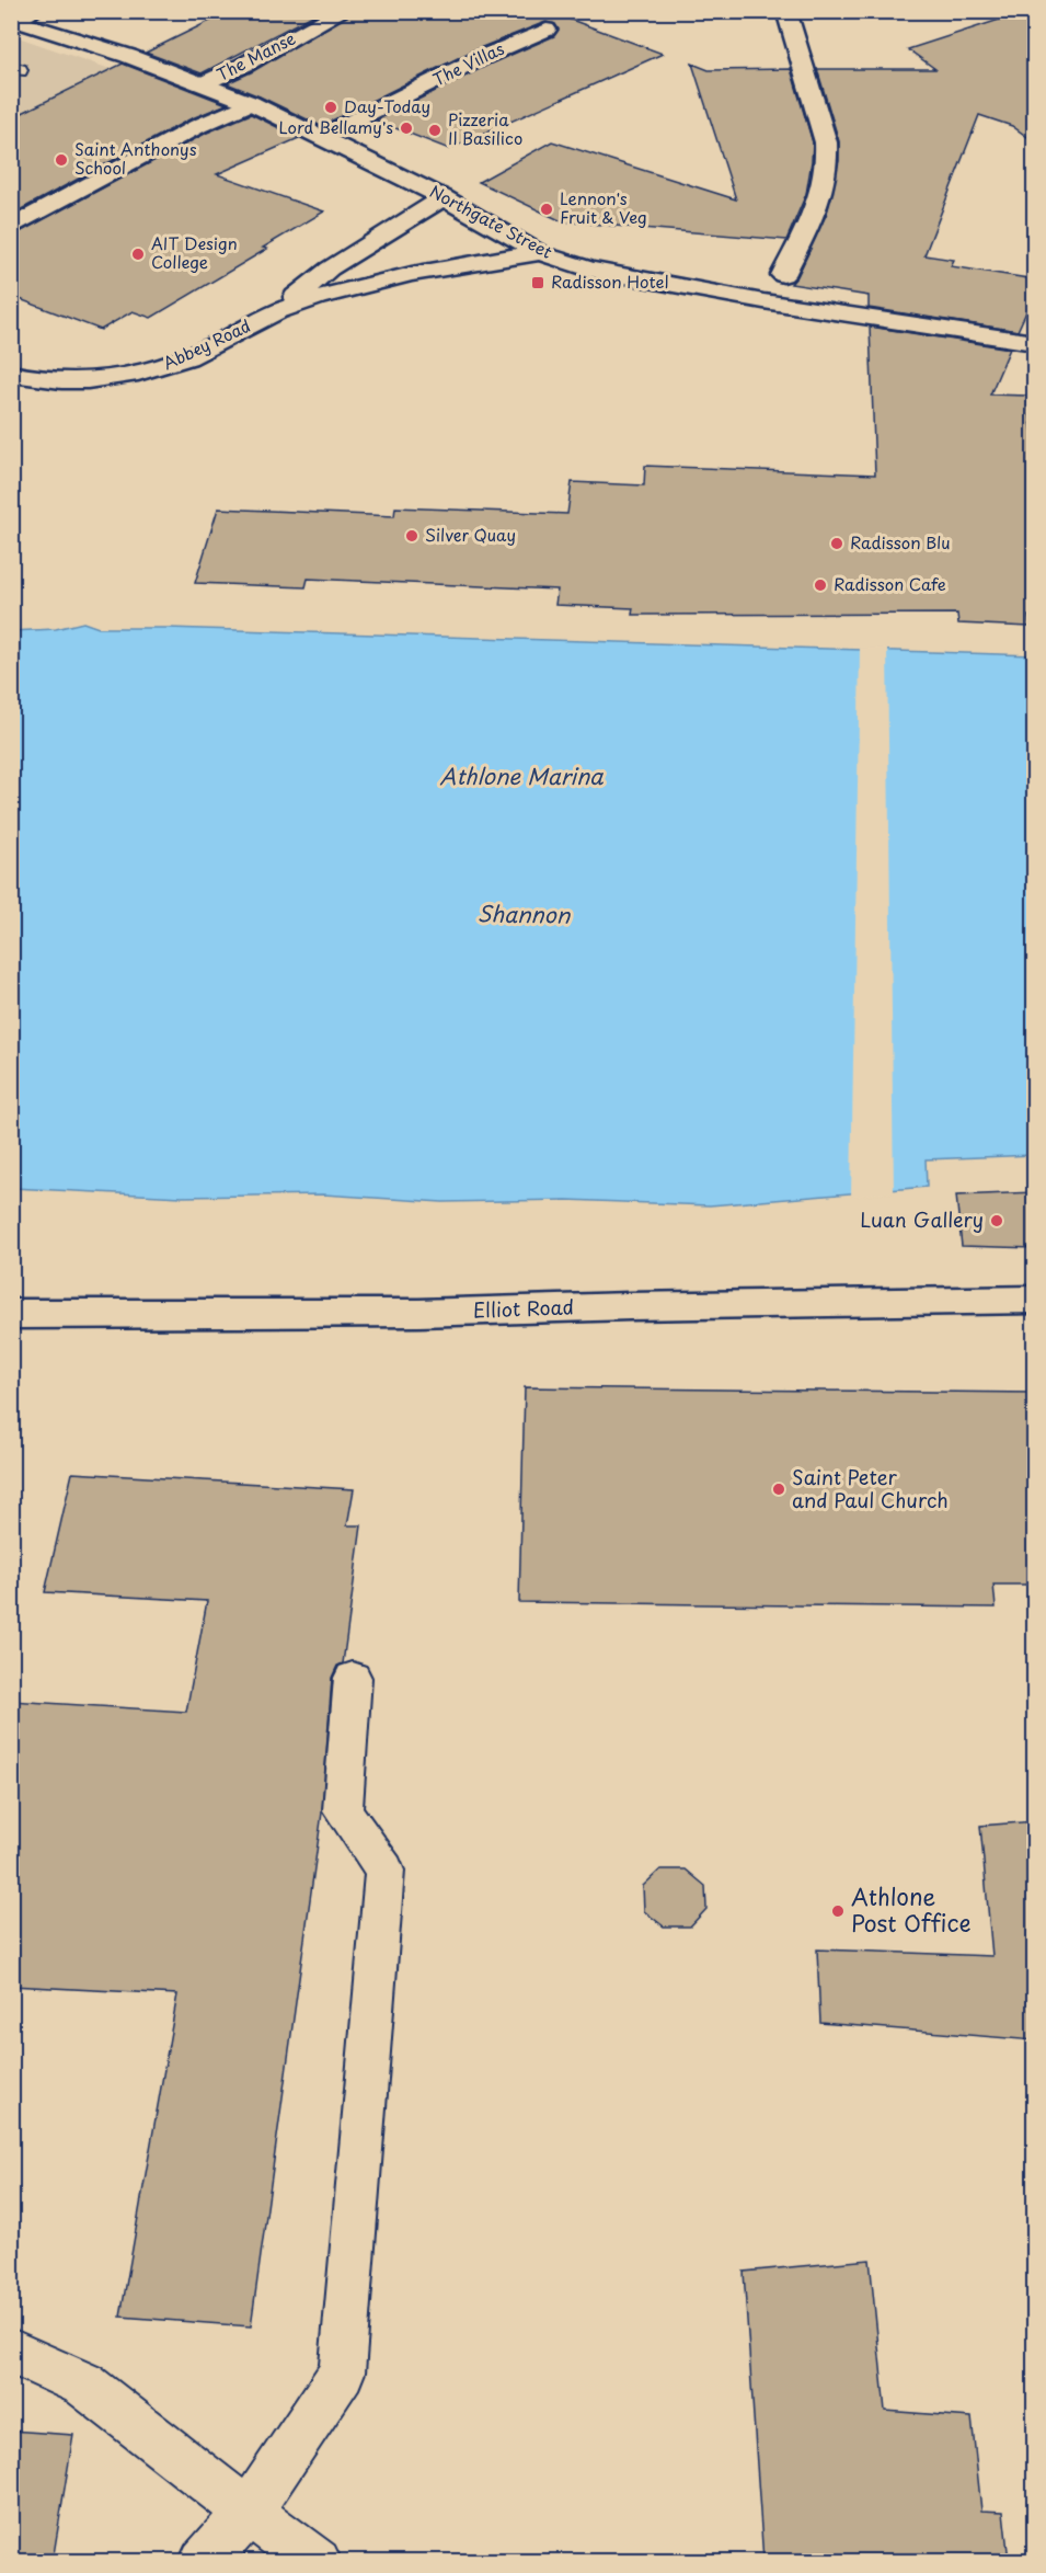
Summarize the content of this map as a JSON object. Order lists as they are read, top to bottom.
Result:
{
  "streets": {
    "street": [
      "The Manse",
      "The Villas",
      "Northgate Street",
      "Abbey Road",
      "Elliot Road"
    ]
  },
  "crossings": [
    ["The Manse", "Northgate Street"],
    ["The Villas", "Northgate Street"],
    ["Northgate Street", "Abbey Road"]
  ],
  "water": ["Athlone Marina", "Shannon"],
  "places": {
    "other": [
      "Day-Today",
      "Lord Bellamy's",
      "Pizzeria Il Basilico",
      "Saint Anthonys School",
      "Lennon's Fruit & Veg",
      "AIT Design College",
      "Silver Quay",
      "Radisson Blu",
      "Radisson Cafe",
      "Luan Gallery",
      "Saint Peter and Paul Church",
      "Athlone Post Office"
    ],
    "transit": ["Radisson Hotel"]
  }
}
